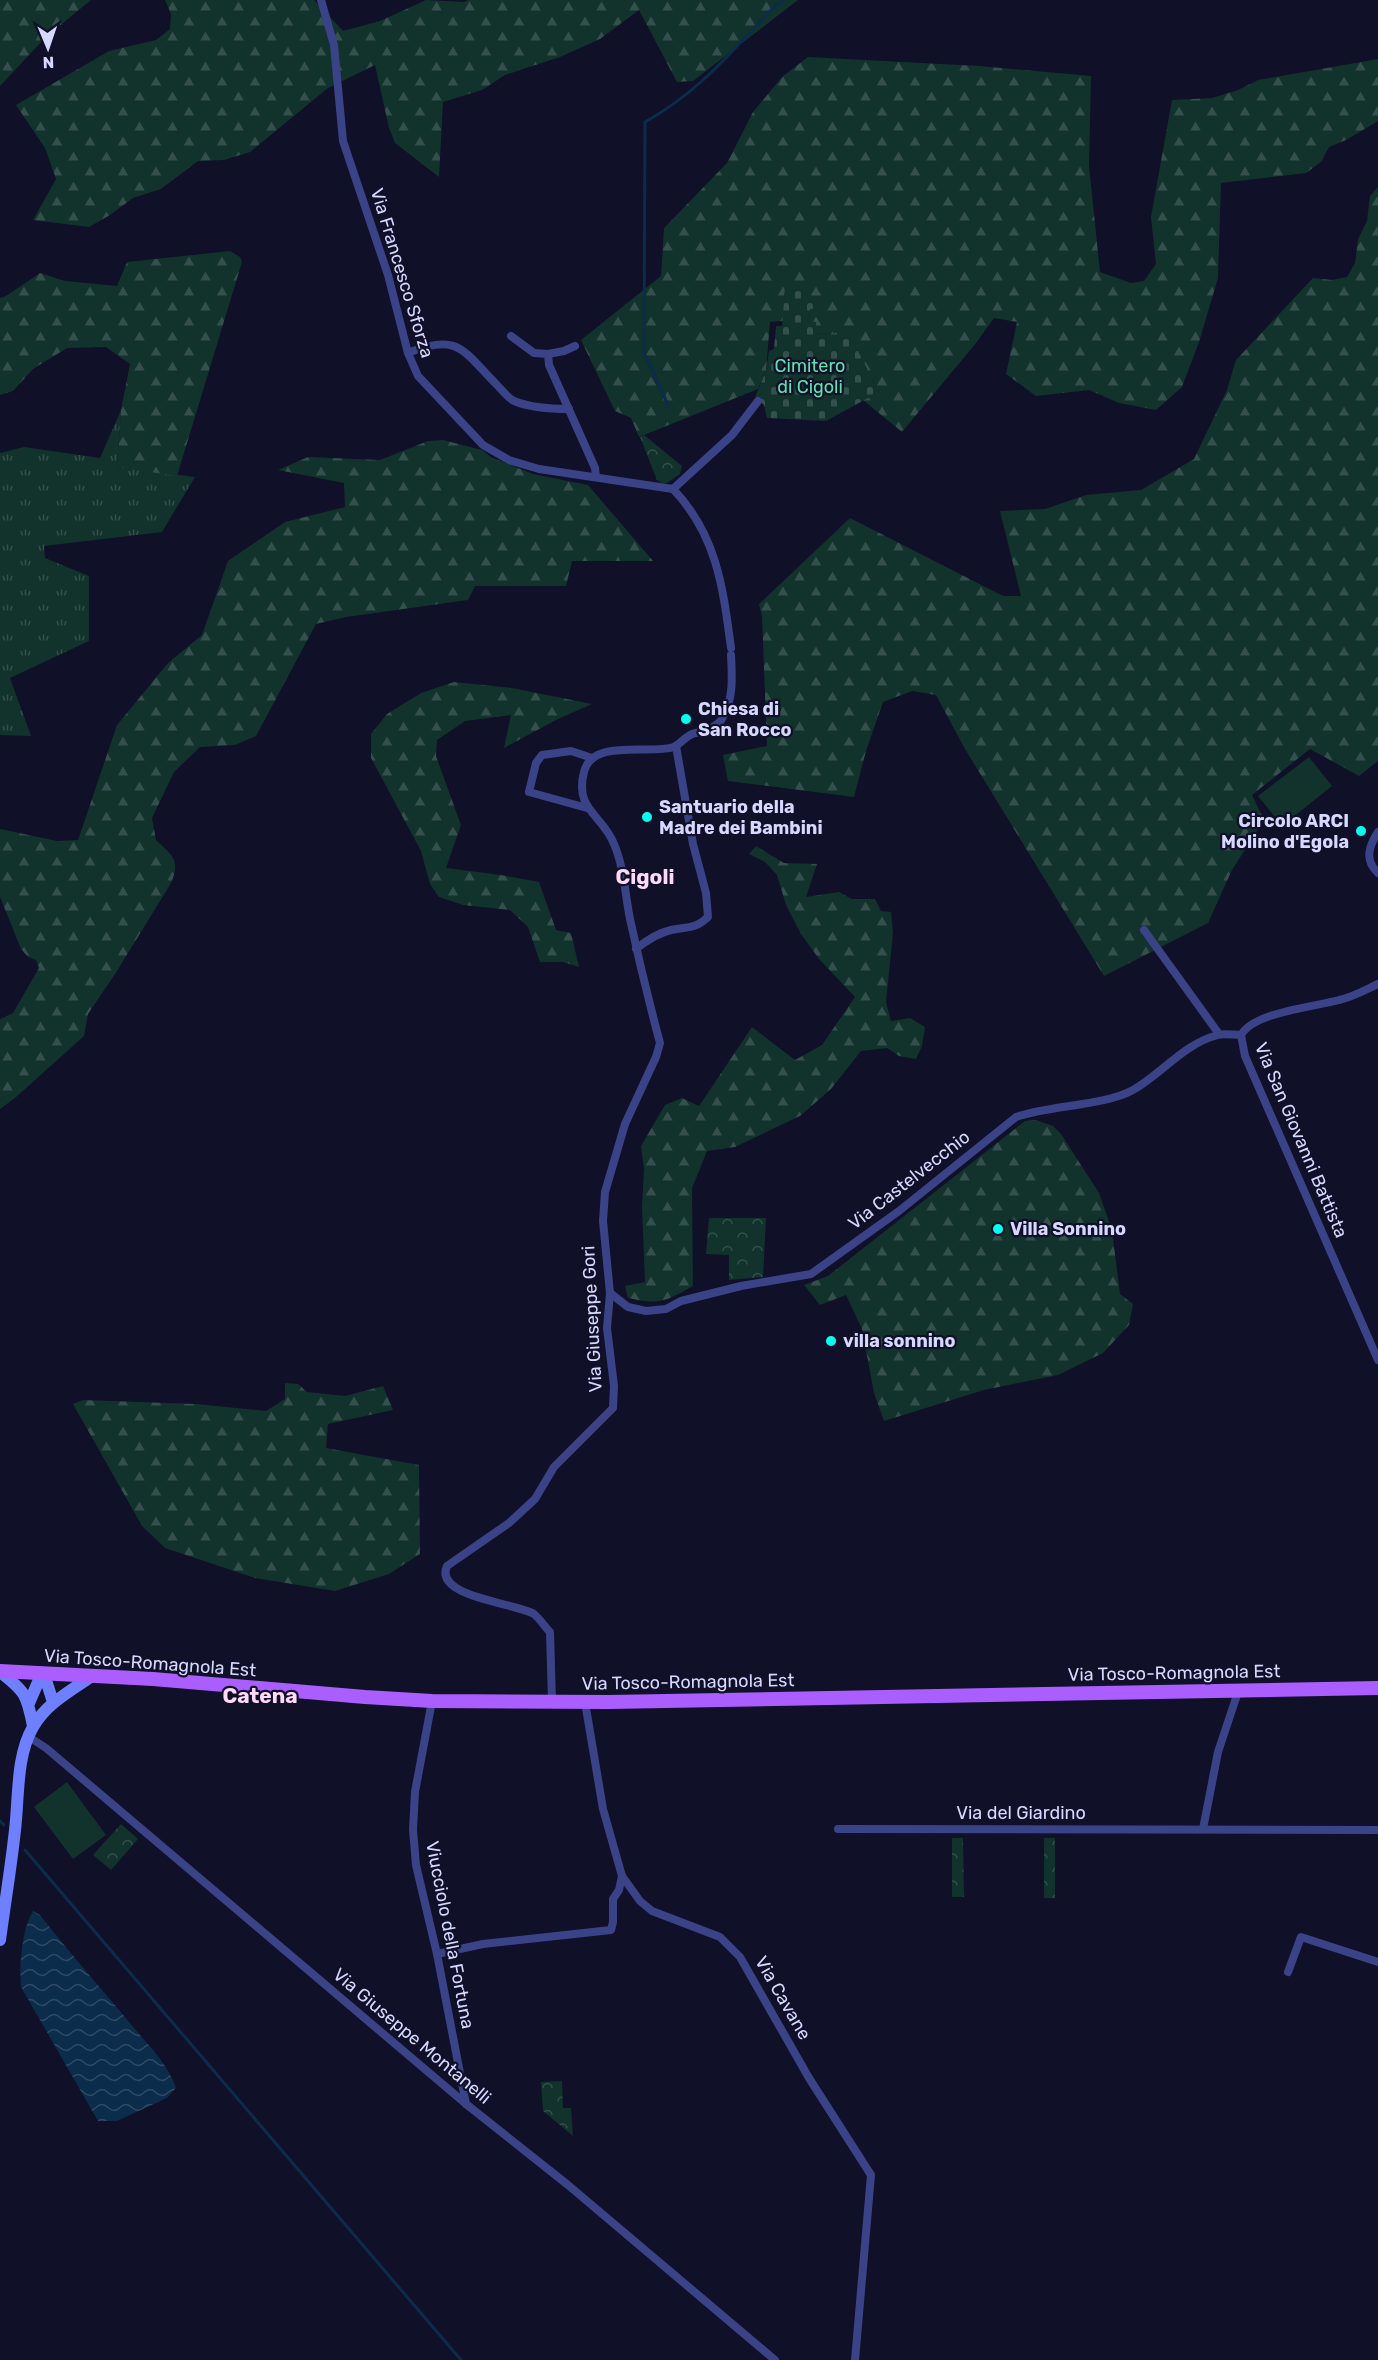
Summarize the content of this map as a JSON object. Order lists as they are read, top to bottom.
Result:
{
  "streets": {
    "main road": ["Via Tosco-Romagnola Est"],
    "street": [
      "Via Francesco Sforza",
      "Via San Giovanni Battista",
      "Via Castelvecchio",
      "Via Giuseppe Gori",
      "Via del Giardino",
      "Viucciolo della Fortuna",
      "Via Cavane",
      "Via Giuseppe Montanelli"
    ]
  },
  "crossings": [
    ["Via San Giovanni Battista", "Via Castelvecchio"],
    ["Via Castelvecchio", "Via Giuseppe Gori"],
    ["Via Giuseppe Gori", "Via Tosco-Romagnola Est"],
    ["Via Tosco-Romagnola Est", "Viucciolo della Fortuna"],
    ["Via Tosco-Romagnola Est", "Via Cavane"],
    ["Viucciolo della Fortuna", "Via Giuseppe Montanelli"]
  ],
  "districts": ["Cigoli", "Catena"],
  "parks": ["Cimitero di Cigoli"],
  "places": [
    "Chiesa di San Rocco",
    "Santuario della Madre dei Bambini",
    "Circolo ARCI Molino d'Egola",
    "Villa Sonnino",
    "villa sonnino"
  ],
  "north": "bottom"
}
